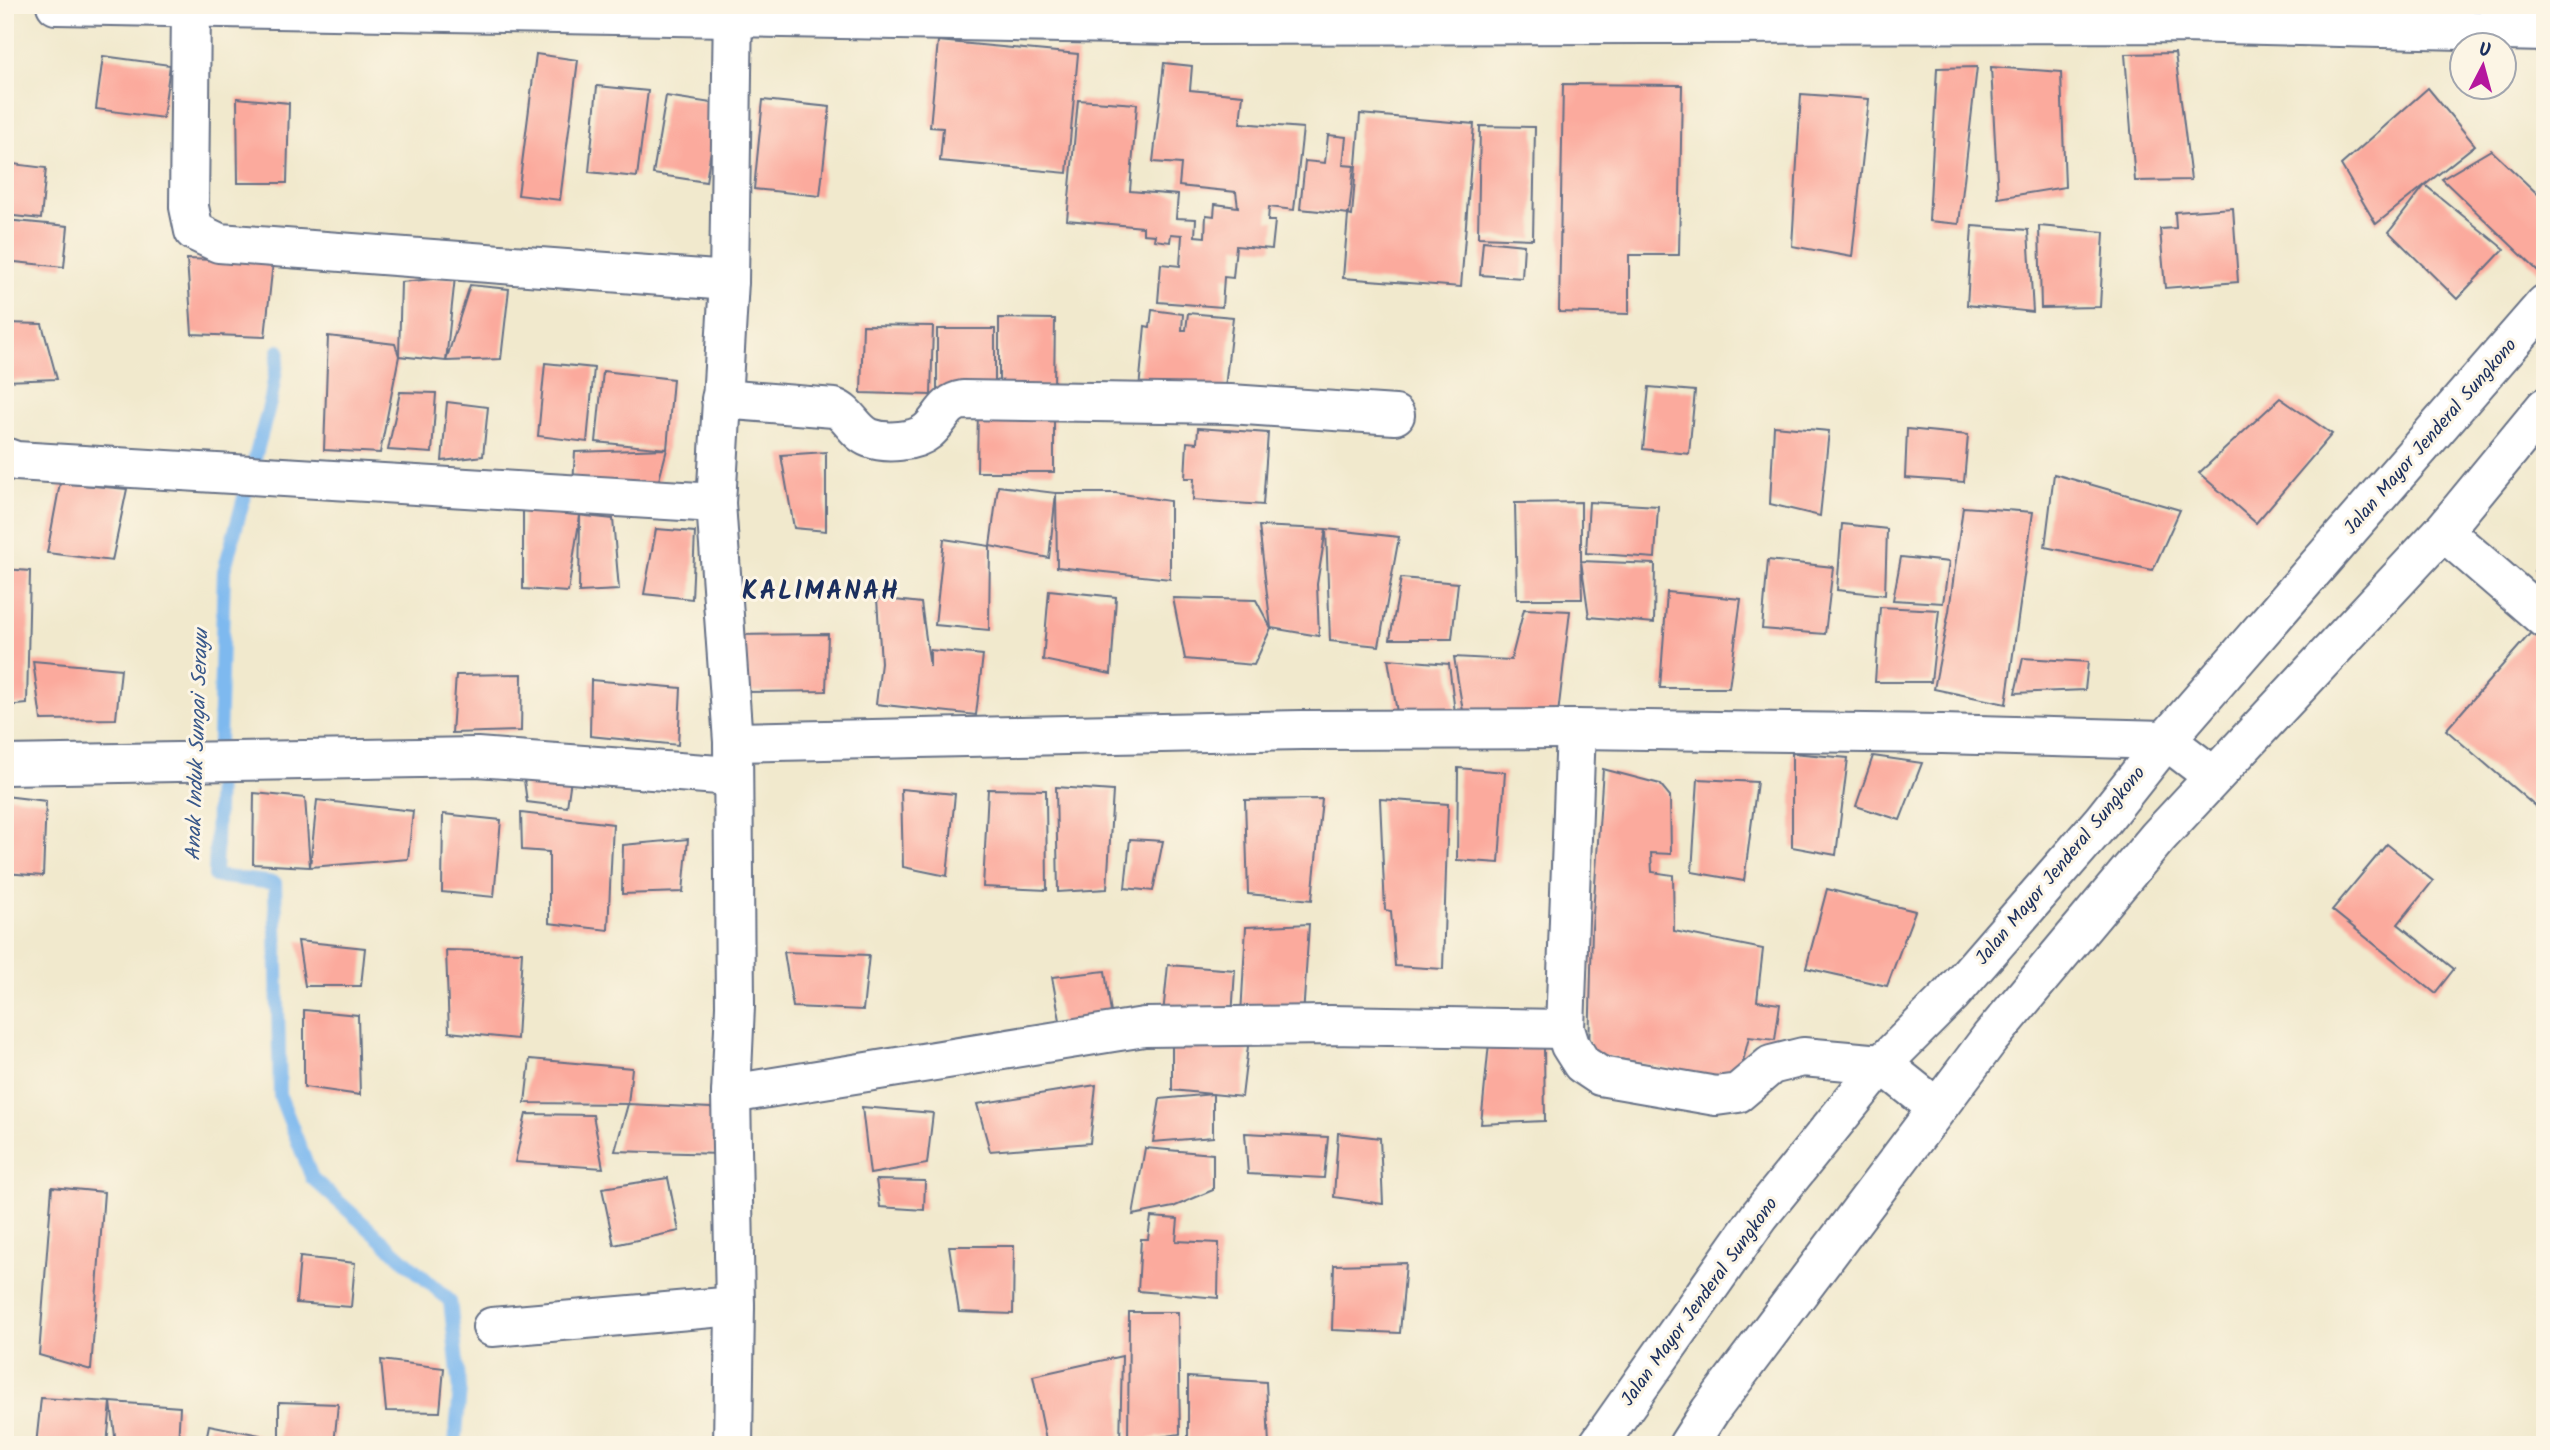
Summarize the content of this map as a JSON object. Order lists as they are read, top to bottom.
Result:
{
  "streets": {
    "street": ["Jalan Mayor Jenderal Sungkono"]
  },
  "districts": ["KALIMANAH"],
  "water": ["Anak Induk Sungai Serayu"],
  "north": "top"
}
